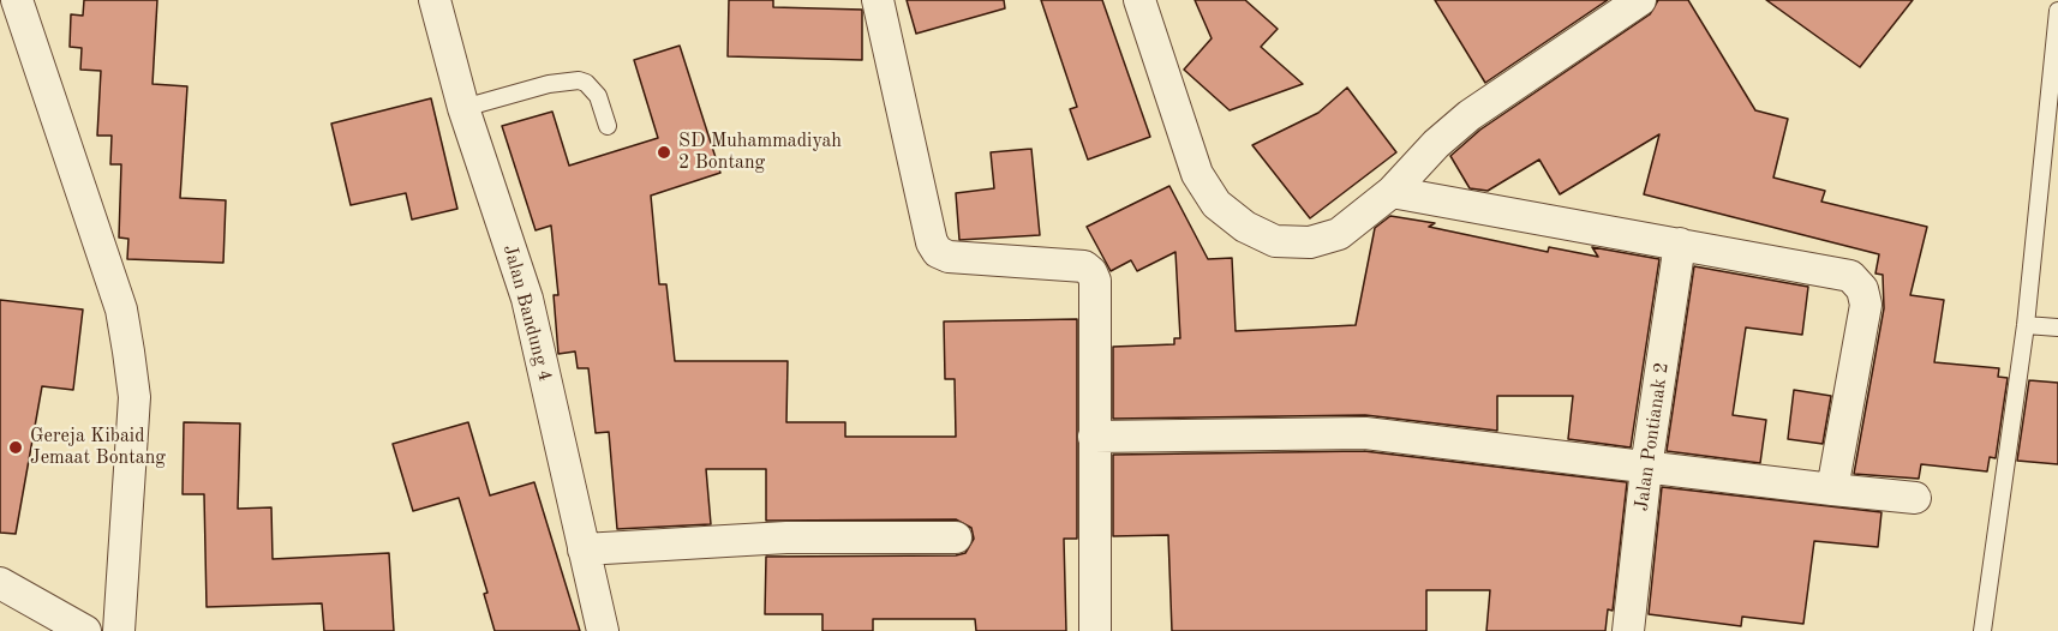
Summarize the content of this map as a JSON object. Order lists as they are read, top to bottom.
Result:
{
  "streets": {
    "street": ["Jalan Bandung 4", "Jalan Pontianak 2"]
  },
  "places": ["SD Muhammadiyah 2 Bontang", "Gereja Kibaid Jemaat Bontang"]
}
